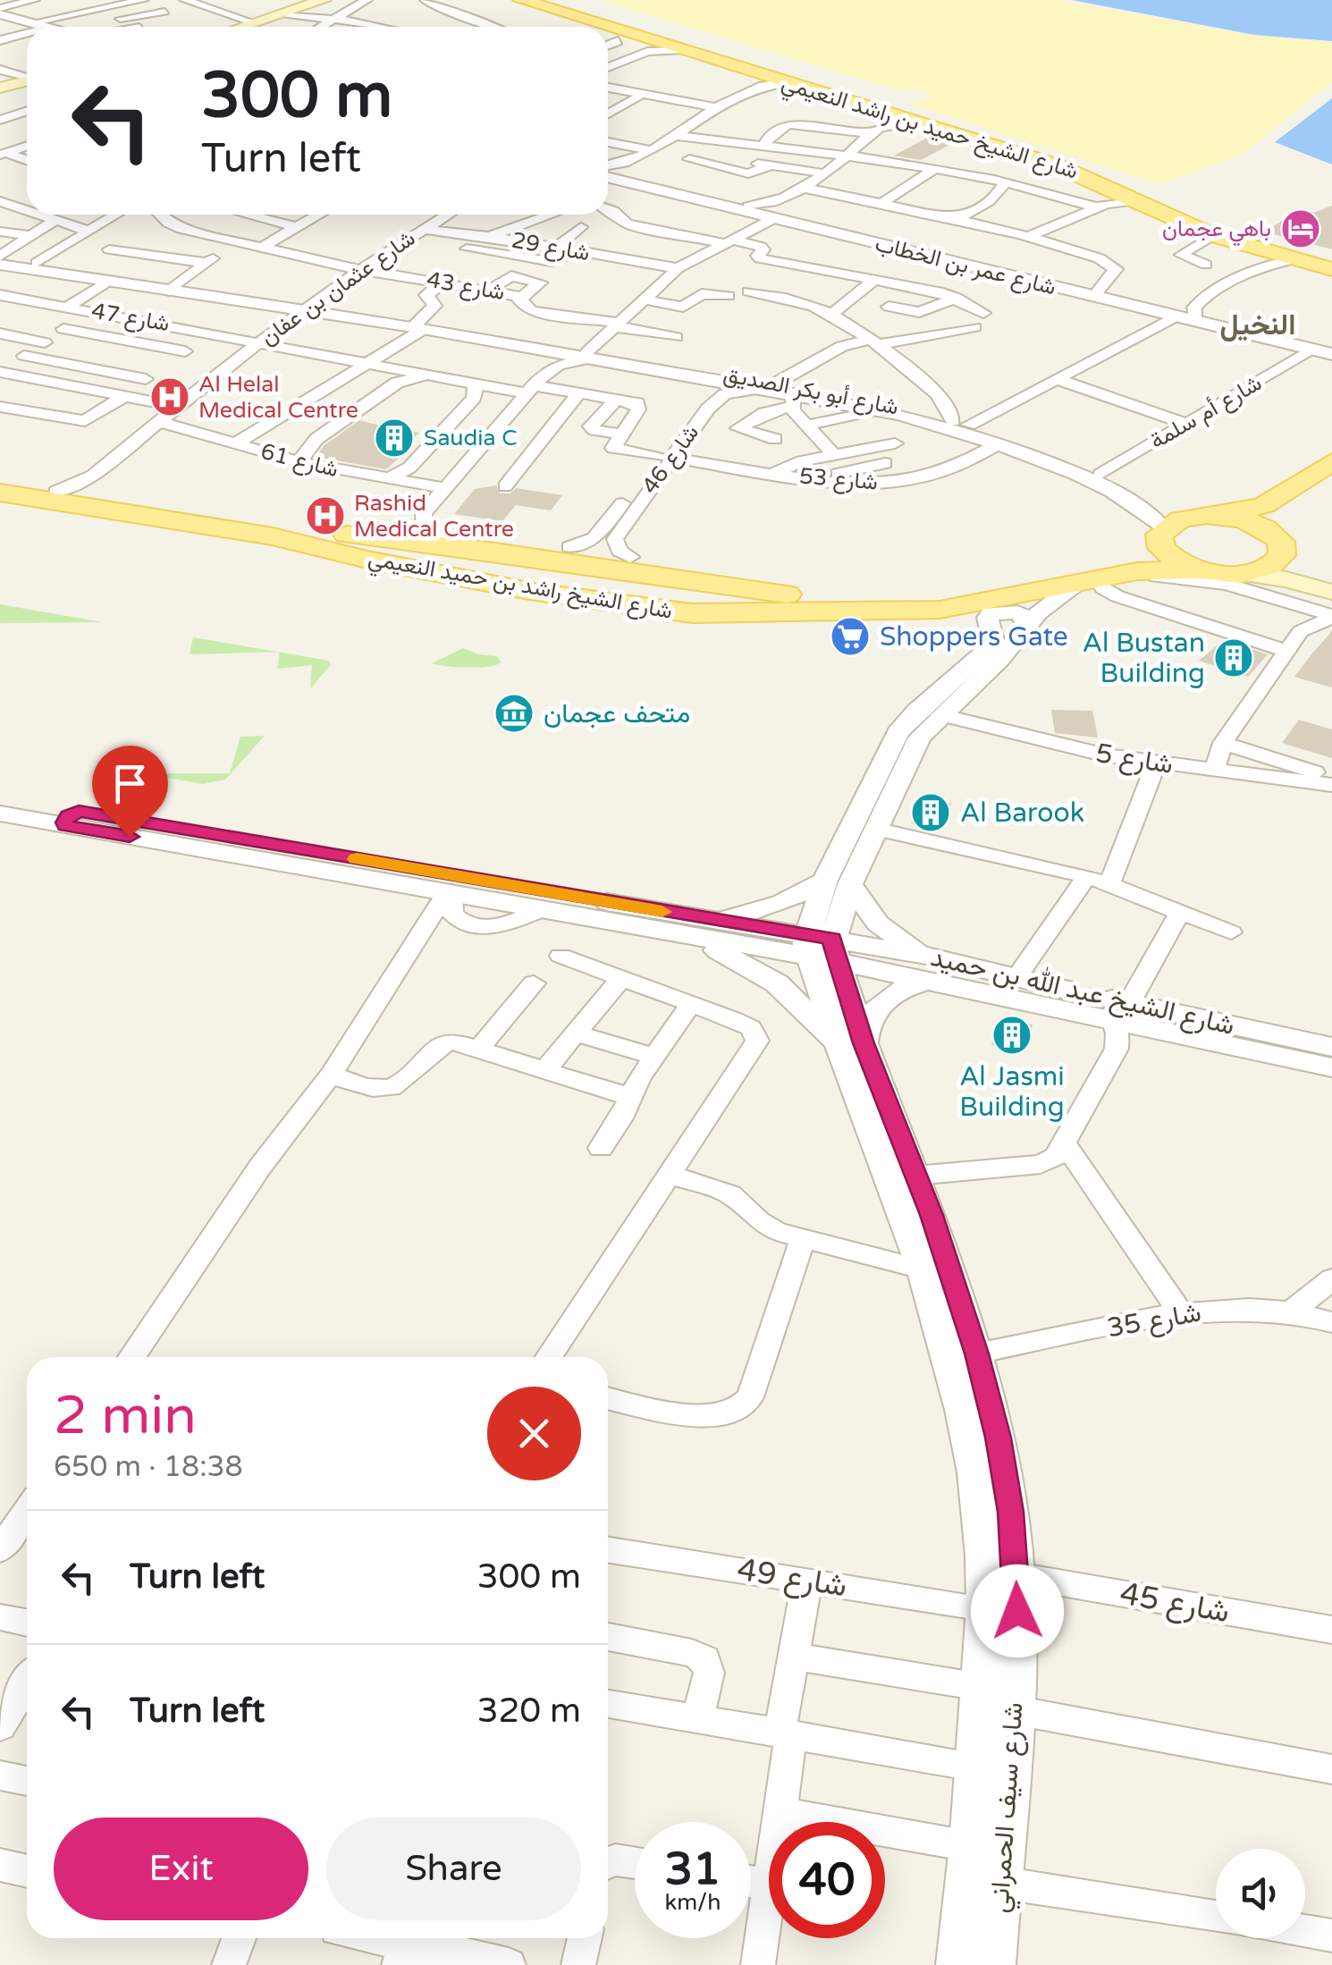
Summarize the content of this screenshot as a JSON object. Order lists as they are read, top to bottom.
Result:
{
  "streets": {
    "main road": ["شارع الشيخ حميد بن راشد النعيمي", "شارع الشيخ راشد بن حميد النعيمي"],
    "street": [
      "شارع 29",
      "شارع عمر بن الخطاب",
      "شارع 43",
      "شارع عثمان بن عفان",
      "شارع 47",
      "شارع أبو بكر الصديق",
      "شارع أم سلمة",
      "شارع 46",
      "شارع 61",
      "شارع 53",
      "شارع 5",
      "شارع الشيخ عبد الله بن حميد",
      "شارع 35",
      "شارع 49",
      "شارع 45",
      "شارع سيف الحمراني"
    ]
  },
  "crossings": [
    ["شارع 29", "شارع عثمان بن عفان"],
    ["شارع عمر بن الخطاب", "شارع أم سلمة"],
    ["شارع 43", "شارع عثمان بن عفان"],
    ["شارع عثمان بن عفان", "شارع 47"],
    ["شارع عثمان بن عفان", "شارع أبو بكر الصديق"],
    ["شارع عثمان بن عفان", "شارع 61"],
    ["شارع عثمان بن عفان", "شارع الشيخ راشد بن حميد النعيمي"],
    ["شارع أبو بكر الصديق", "شارع أم سلمة"],
    ["شارع أبو بكر الصديق", "شارع 46"],
    ["شارع أبو بكر الصديق", "شارع 53"],
    ["شارع أبو بكر الصديق", "شارع الشيخ راشد بن حميد النعيمي"],
    ["شارع 46", "شارع 53"],
    ["شارع الشيخ عبد الله بن حميد", "شارع سيف الحمراني"],
    ["شارع 35", "شارع سيف الحمراني"],
    ["شارع 49", "شارع سيف الحمراني"],
    ["شارع 45", "شارع سيف الحمراني"]
  ],
  "districts": ["النخيل"],
  "places": {
    "hotel": ["باهي عجمان"],
    "hospital": ["Al Helal Medical Centre", "Rashid Medical Centre"],
    "building": [
      "Saudia C",
      "Al Bustan Building",
      "Al Barook",
      "Al Jasmi Building"
    ],
    "supermarket": ["Shoppers Gate"],
    "museum": ["متحف عجمان"]
  },
  "page": {
    "turn": ["300 m", "Turn left"],
    "heading": ["2 min", "650 m · 18:38"],
    "list": [
      {
        "name": "Turn left",
        "value": "300 m"
      },
      {
        "name": "Turn left",
        "value": "320 m"
      }
    ],
    "buttons": ["Exit", "Share"],
    "speed": "31 km/h",
    "limit": "40"
  }
}
